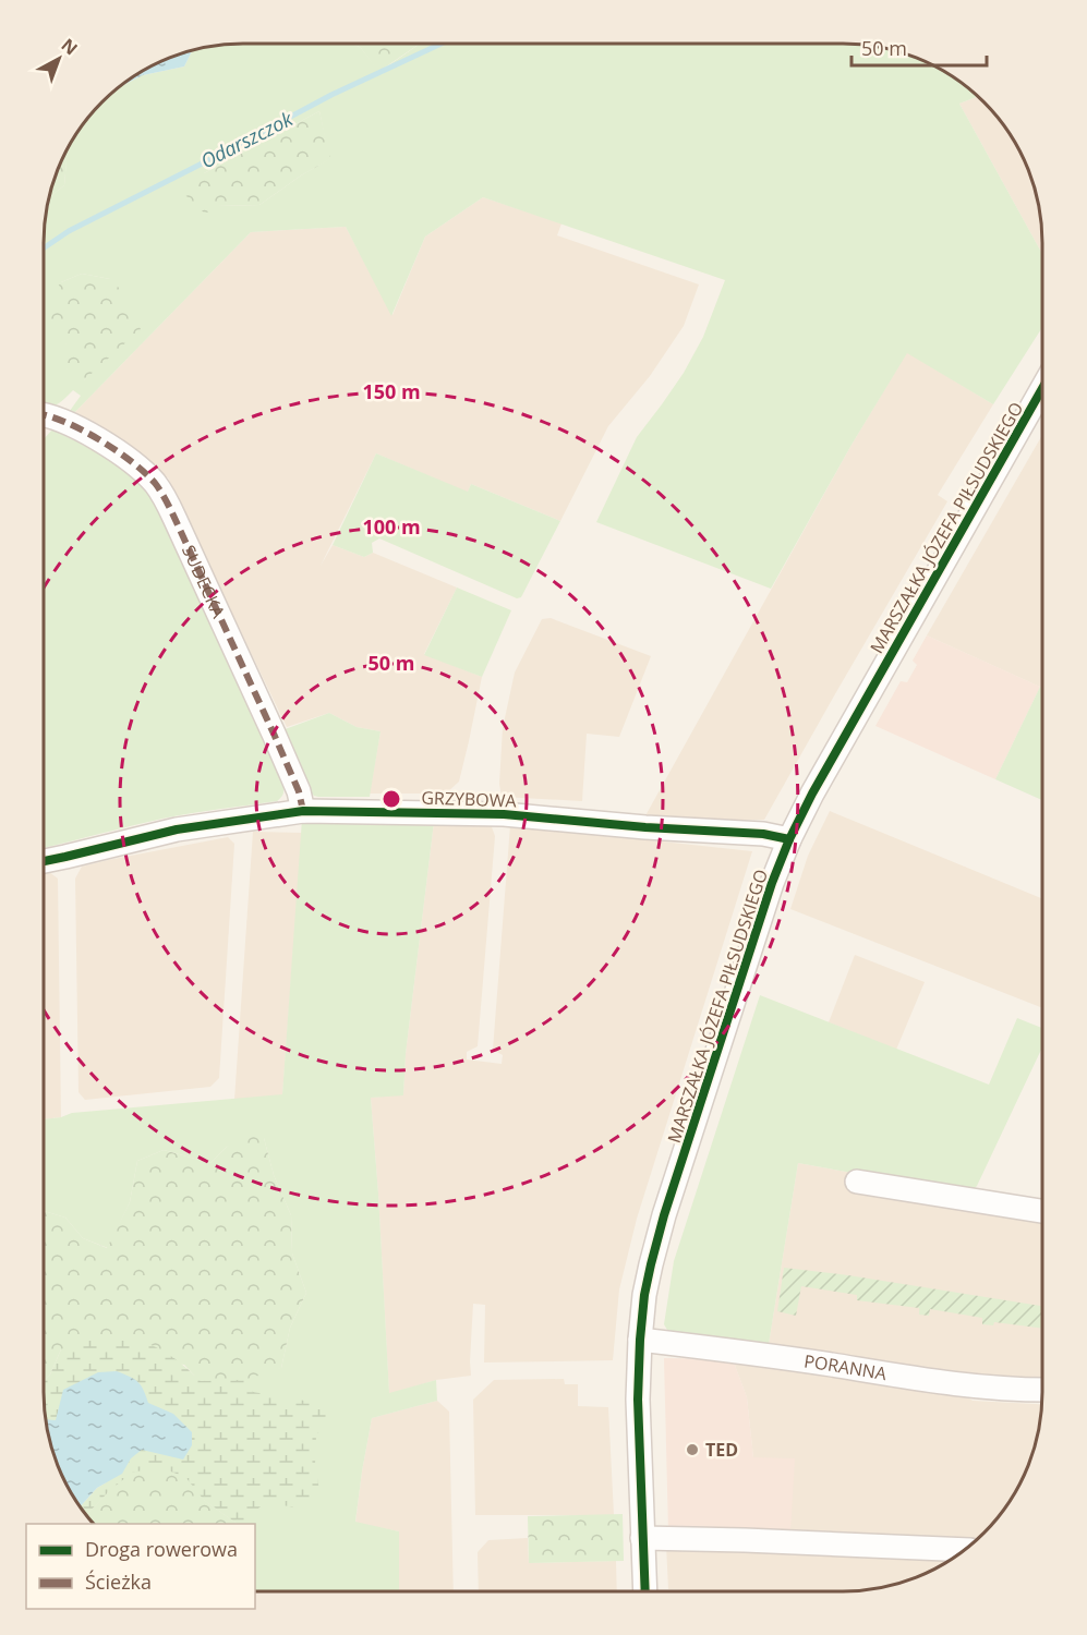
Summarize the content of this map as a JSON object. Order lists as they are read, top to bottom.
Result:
{
  "streets": {
    "street": [
      "MARSZAŁKA JÓZEFA PIŁSUDSKIEGO",
      "SUDECKA",
      "GRZYBOWA",
      "PORANNA"
    ]
  },
  "crossings": [
    ["MARSZAŁKA JÓZEFA PIŁSUDSKIEGO", "GRZYBOWA"],
    ["MARSZAŁKA JÓZEFA PIŁSUDSKIEGO", "PORANNA"],
    ["SUDECKA", "GRZYBOWA"]
  ],
  "water": ["Odarszczok"],
  "places": ["TED"],
  "legend": ["Droga rowerowa", "Ścieżka"],
  "scale_bar": "50 m",
  "north": "top right",
  "rings": ["150 m", "100 m", "50 m"]
}
